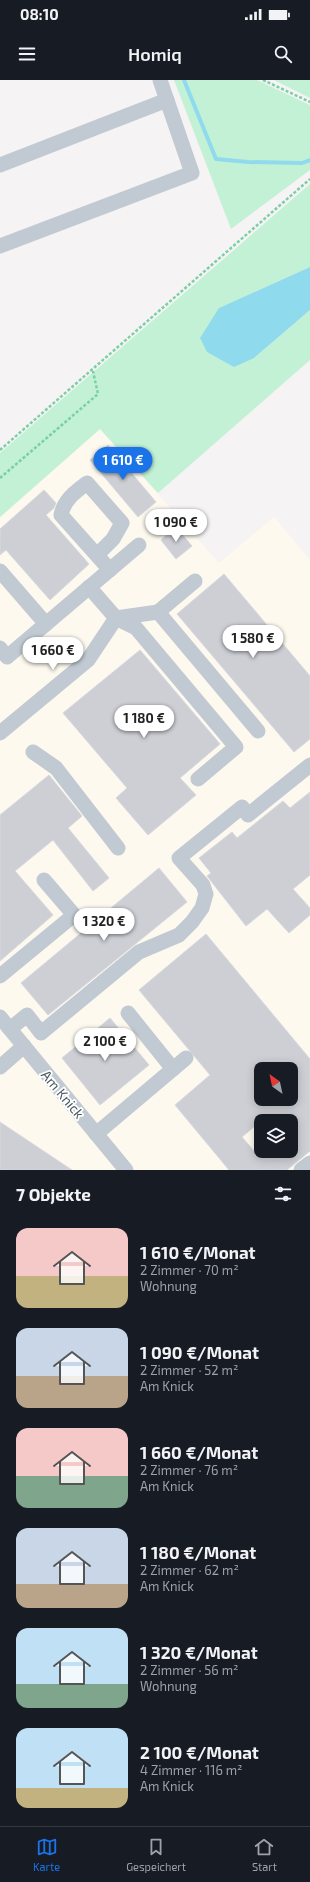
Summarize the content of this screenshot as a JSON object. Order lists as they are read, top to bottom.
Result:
{
  "streets": {
    "street": ["Am Knick"]
  },
  "north": "top left",
  "page": {
    "status": "08:10",
    "header": "Homiq",
    "price": [
      "1 610 €",
      "1 090 €",
      "1 580 €",
      "1 660 €",
      "1 180 €",
      "1 320 €",
      "2 100 €"
    ],
    "heading": "7 Objekte",
    "list": [
      {
        "name": "1 610 €/Monat",
        "note": "2 Zimmer · 70 m² · Wohnung"
      },
      {
        "name": "1 090 €/Monat",
        "note": "2 Zimmer · 52 m² · Am Knick"
      },
      {
        "name": "1 660 €/Monat",
        "note": "2 Zimmer · 76 m² · Am Knick"
      },
      {
        "name": "1 180 €/Monat",
        "note": "2 Zimmer · 62 m² · Am Knick"
      },
      {
        "name": "1 320 €/Monat",
        "note": "2 Zimmer · 56 m² · Wohnung"
      },
      {
        "name": "2 100 €/Monat",
        "note": "4 Zimmer · 116 m² · Am Knick"
      }
    ],
    "tabs": ["Karte", "Gespeichert", "Start"]
  }
}
